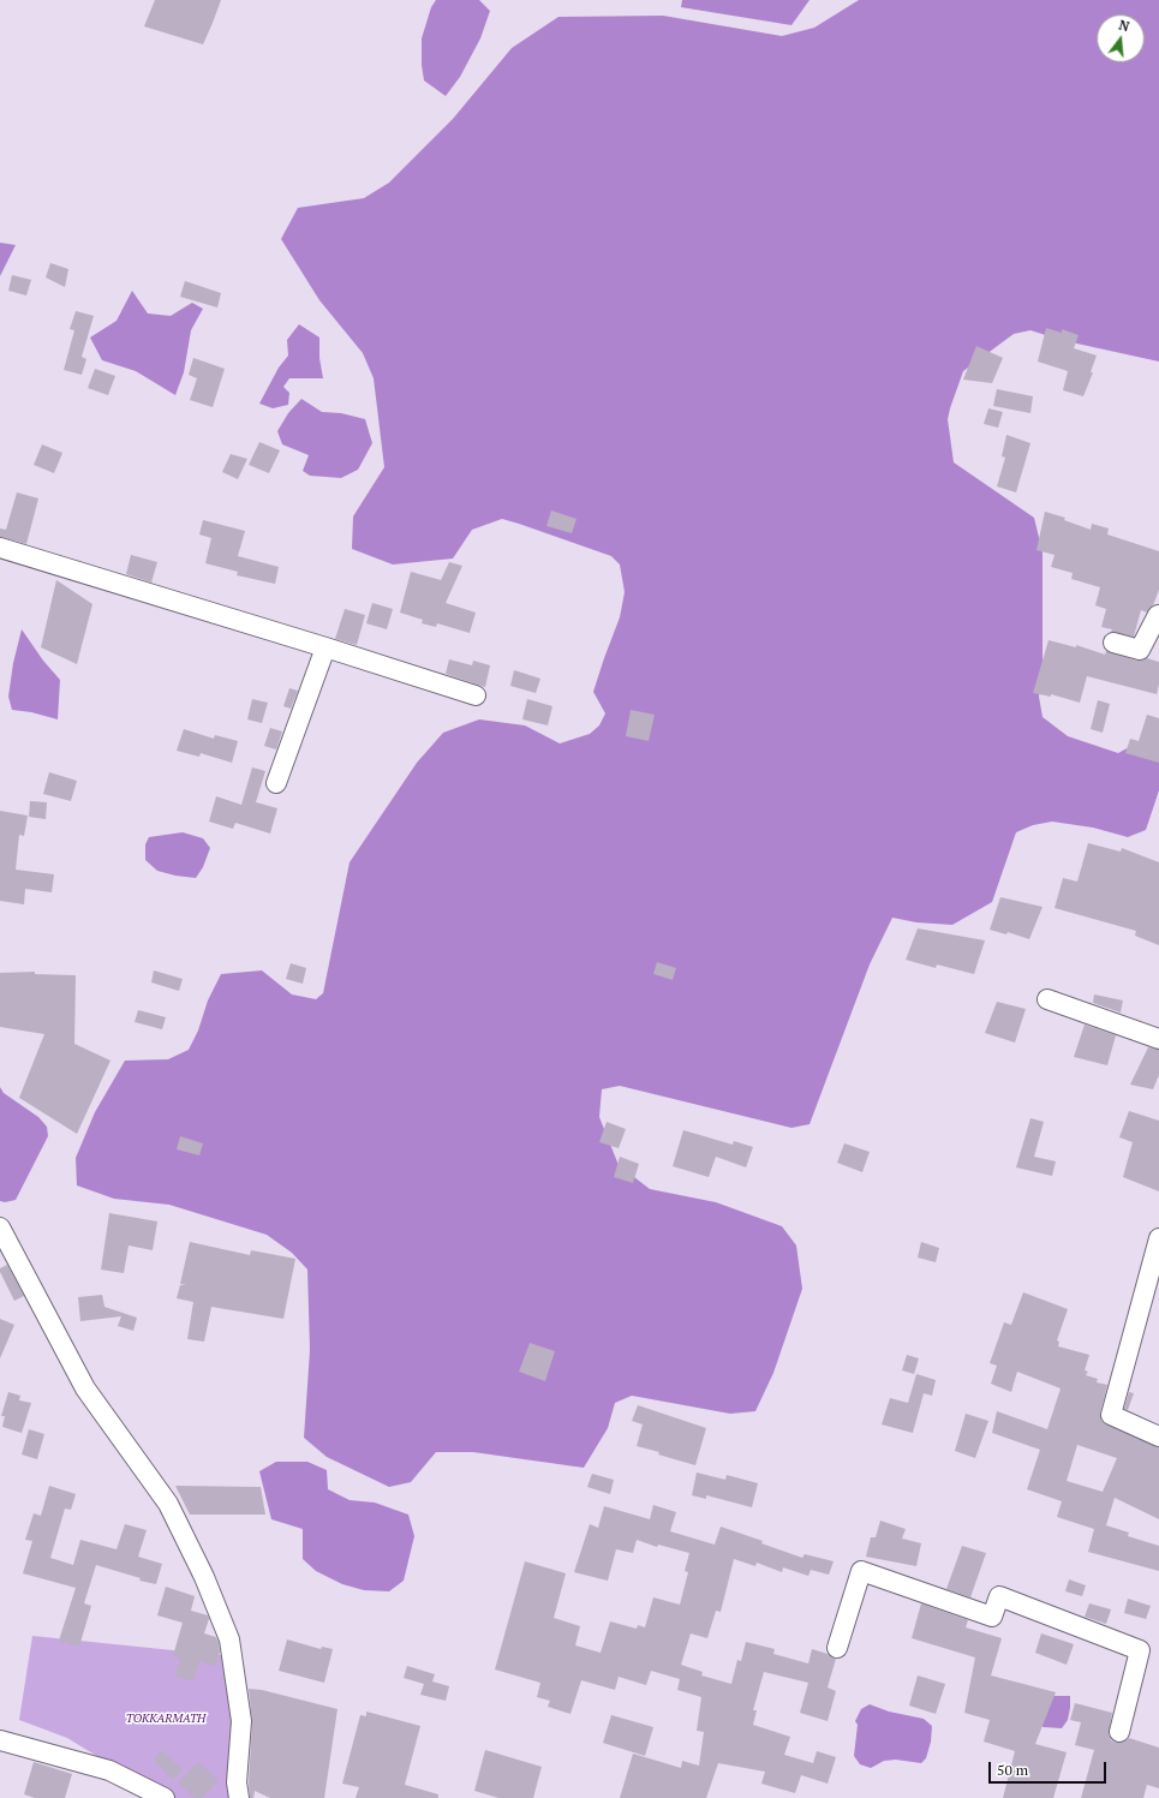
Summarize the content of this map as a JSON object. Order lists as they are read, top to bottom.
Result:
{
  "parks": ["TOKKARMATH"],
  "scale_bar": "50 m",
  "north": "top"
}
